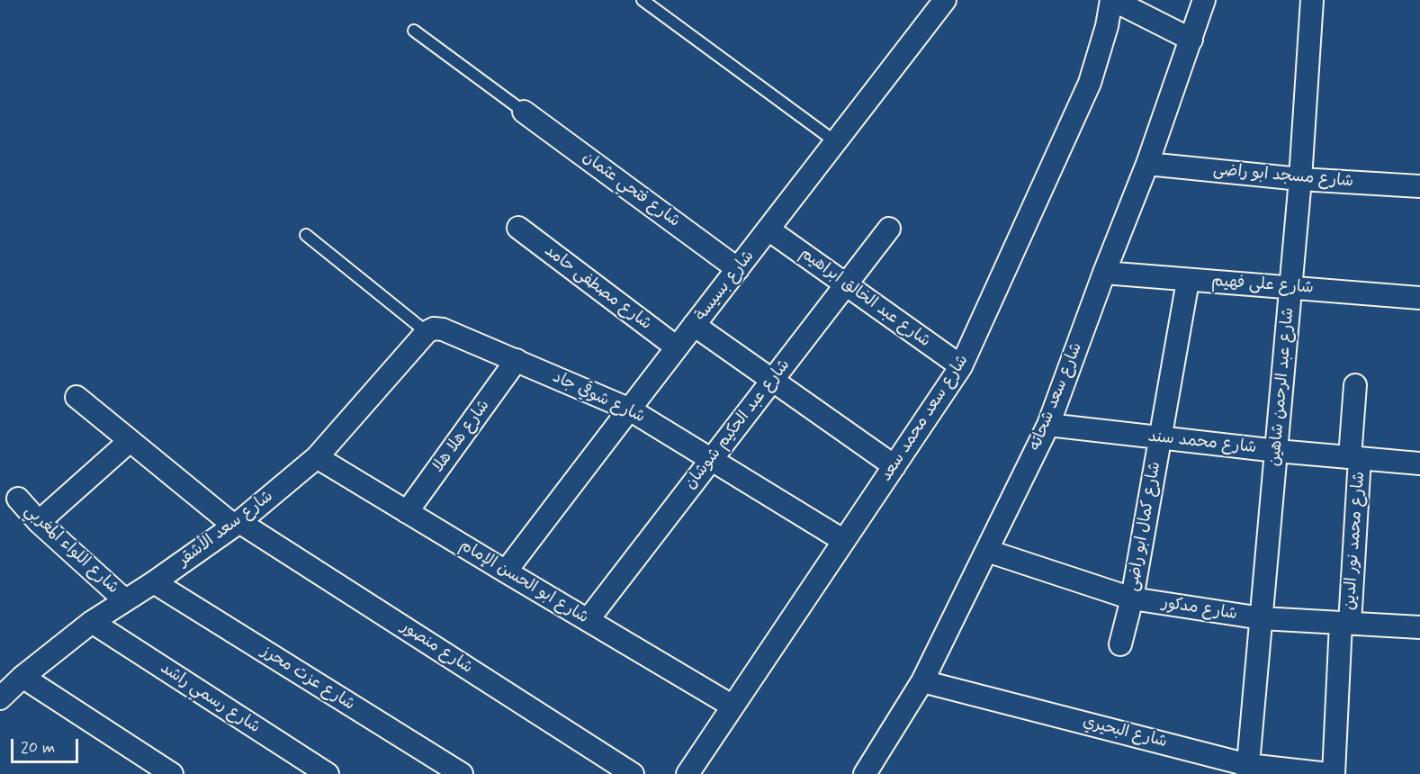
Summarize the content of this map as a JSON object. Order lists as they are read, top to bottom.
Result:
{
  "streets": {
    "street": [
      "شارع مسجد ابو راضى",
      "شارع فتحي عثمان",
      "شارع على فهيم",
      "شارع بسيسة",
      "شارع مصطفى حامد",
      "شارع عبد الخالق ابراهيم",
      "شارع عبد الرحمن شاهين",
      "شارع سعد شحاته",
      "شارع شوقي جاد",
      "شارع سعد محمد سعد",
      "شارع عبد الحكيم شوشان",
      "شارع هلا هلا",
      "شارع محمد سند",
      "شارع كمال ابو راضى",
      "شارع سعد الأشقر",
      "شارع محمد نور الدين",
      "شارع اللواء المغربي",
      "شارع ابو الحسن الإمام",
      "شارع مدكور",
      "شارع منصور",
      "شارع عزت محرز",
      "شارع رسمي راشد",
      "شارع البحيري"
    ]
  },
  "crossings": [
    ["شارع مسجد ابو راضى", "شارع عبد الرحمن شاهين"],
    ["شارع مسجد ابو راضى", "شارع سعد شحاته"],
    ["شارع فتحي عثمان", "شارع بسيسة"],
    ["شارع على فهيم", "شارع عبد الرحمن شاهين"],
    ["شارع على فهيم", "شارع سعد شحاته"],
    ["شارع على فهيم", "شارع كمال ابو راضى"],
    ["شارع بسيسة", "شارع مصطفى حامد"],
    ["شارع بسيسة", "شارع عبد الخالق ابراهيم"],
    ["شارع بسيسة", "شارع شوقي جاد"],
    ["شارع بسيسة", "شارع ابو الحسن الإمام"],
    ["شارع عبد الخالق ابراهيم", "شارع سعد محمد سعد"],
    ["شارع عبد الخالق ابراهيم", "شارع عبد الحكيم شوشان"],
    ["شارع عبد الرحمن شاهين", "شارع محمد سند"],
    ["شارع عبد الرحمن شاهين", "شارع مدكور"],
    ["شارع عبد الرحمن شاهين", "شارع البحيري"],
    ["شارع سعد شحاته", "شارع محمد سند"],
    ["شارع سعد شحاته", "شارع مدكور"],
    ["شارع سعد شحاته", "شارع البحيري"],
    ["شارع شوقي جاد", "شارع سعد محمد سعد"],
    ["شارع شوقي جاد", "شارع عبد الحكيم شوشان"],
    ["شارع شوقي جاد", "شارع هلا هلا"],
    ["شارع شوقي جاد", "شارع سعد الأشقر"],
    ["شارع سعد محمد سعد", "شارع ابو الحسن الإمام"],
    ["شارع عبد الحكيم شوشان", "شارع ابو الحسن الإمام"],
    ["شارع هلا هلا", "شارع ابو الحسن الإمام"],
    ["شارع محمد سند", "شارع كمال ابو راضى"],
    ["شارع محمد سند", "شارع محمد نور الدين"],
    ["شارع كمال ابو راضى", "شارع مدكور"],
    ["شارع سعد الأشقر", "شارع اللواء المغربي"],
    ["شارع سعد الأشقر", "شارع ابو الحسن الإمام"],
    ["شارع سعد الأشقر", "شارع منصور"],
    ["شارع سعد الأشقر", "شارع عزت محرز"],
    ["شارع سعد الأشقر", "شارع رسمي راشد"],
    ["شارع محمد نور الدين", "شارع مدكور"]
  ],
  "scale_bar": "20 m"
}
